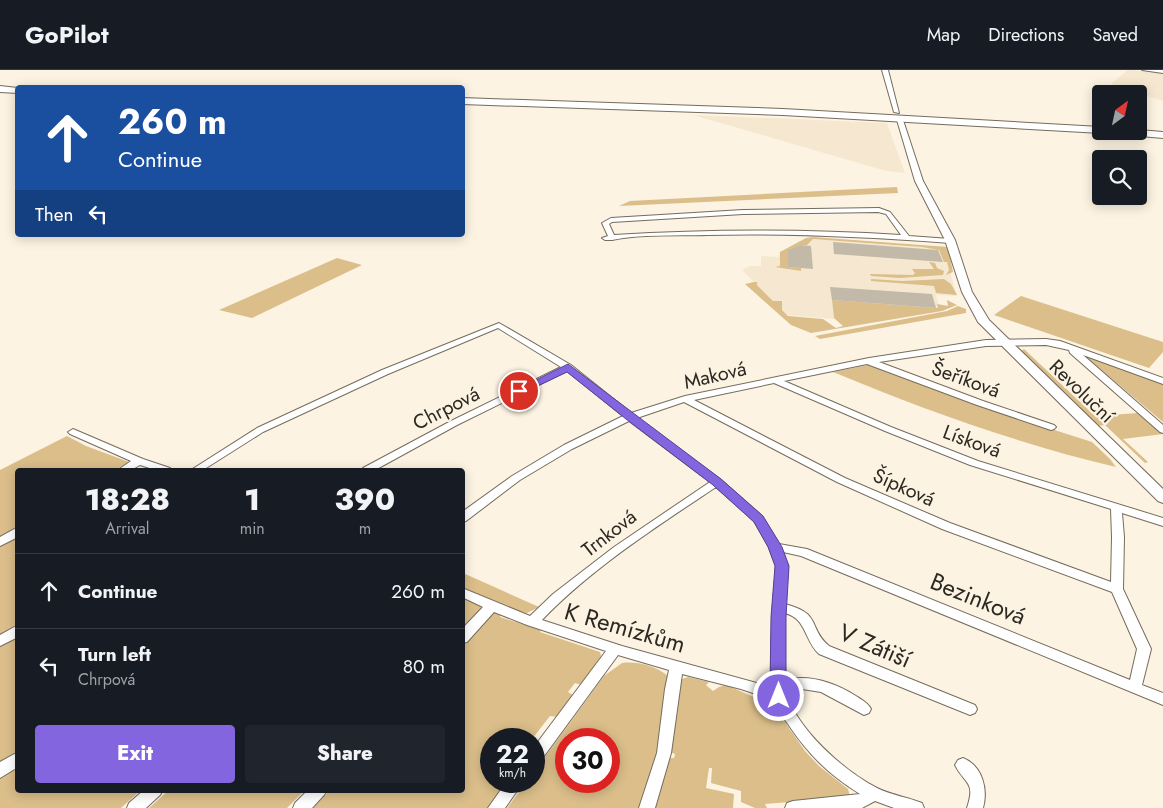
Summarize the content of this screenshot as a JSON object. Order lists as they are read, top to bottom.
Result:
{
  "streets": {
    "street": [
      "Maková",
      "Šeříková",
      "Revoluční",
      "Chrpová",
      "Lísková",
      "Šípková",
      "Trnková",
      "Bezinková",
      "K Remízkům",
      "V Zátiší"
    ]
  },
  "crossings": [
    ["Maková", "Šeříková"],
    ["Maková", "Revoluční"],
    ["Maková", "Lísková"],
    ["Maková", "Šípková"],
    ["Trnková", "K Remízkům"]
  ],
  "north": "top right",
  "page": {
    "header": "GoPilot",
    "nav": ["Map", "Directions", "Saved"],
    "turn": ["260 m", "Continue"],
    "then": "Then",
    "eta": [
      "18:28",
      "Arrival",
      "1",
      "min",
      "390",
      "m"
    ],
    "list": [
      {
        "name": "Continue",
        "value": "260 m"
      },
      {
        "name": "Turn left",
        "note": "Chrpová",
        "value": "80 m"
      }
    ],
    "buttons": ["Exit", "Share"],
    "speed": "22 km/h",
    "limit": "30"
  }
}
